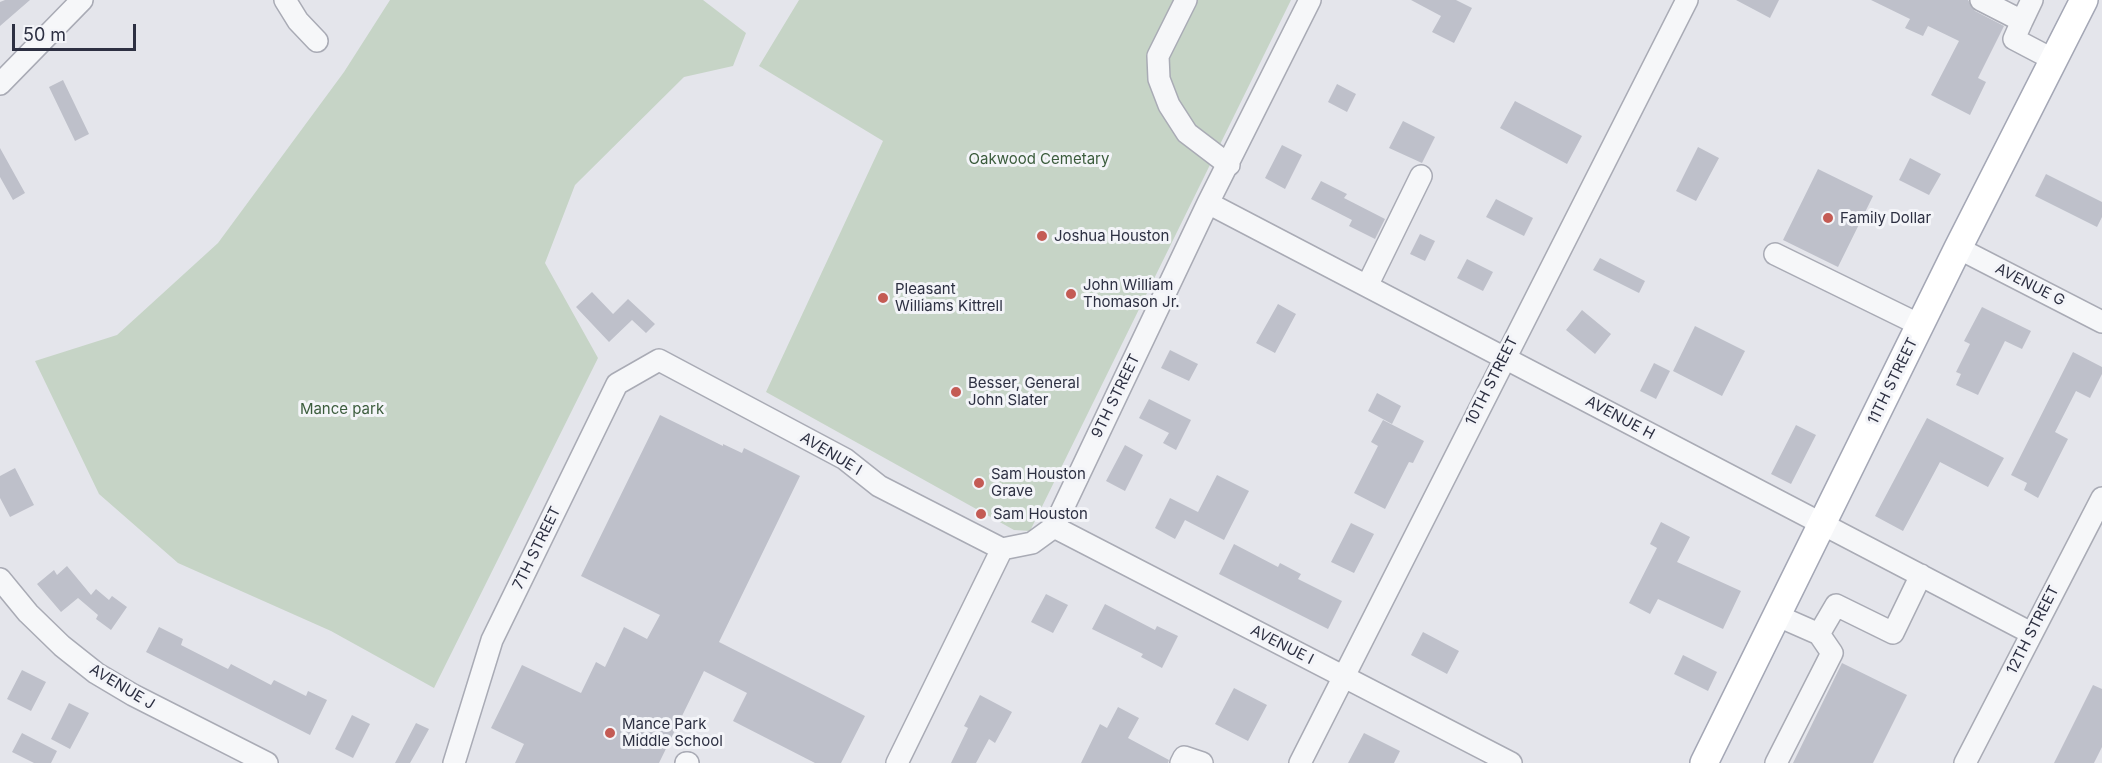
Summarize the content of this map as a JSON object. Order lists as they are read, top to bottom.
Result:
{
  "streets": {
    "main road": ["11TH STREET"],
    "street": [
      "AVENUE G",
      "10TH STREET",
      "9TH STREET",
      "AVENUE H",
      "AVENUE I",
      "7TH STREET",
      "12TH STREET",
      "AVENUE J"
    ]
  },
  "crossings": [
    ["AVENUE G", "11TH STREET"],
    ["10TH STREET", "AVENUE H"],
    ["10TH STREET", "AVENUE I"],
    ["11TH STREET", "AVENUE H"],
    ["9TH STREET", "AVENUE H"],
    ["9TH STREET", "AVENUE I"],
    ["AVENUE H", "12TH STREET"],
    ["AVENUE I", "7TH STREET"]
  ],
  "parks": ["Oakwood Cemetary", "Mance park"],
  "places": [
    "Family Dollar",
    "Joshua Houston",
    "John William Thomason Jr.",
    "Pleasant Williams Kittrell",
    "Besser, General John Slater",
    "Sam Houston Grave",
    "Sam Houston",
    "Mance Park Middle School"
  ],
  "scale_bar": "50 m"
}
